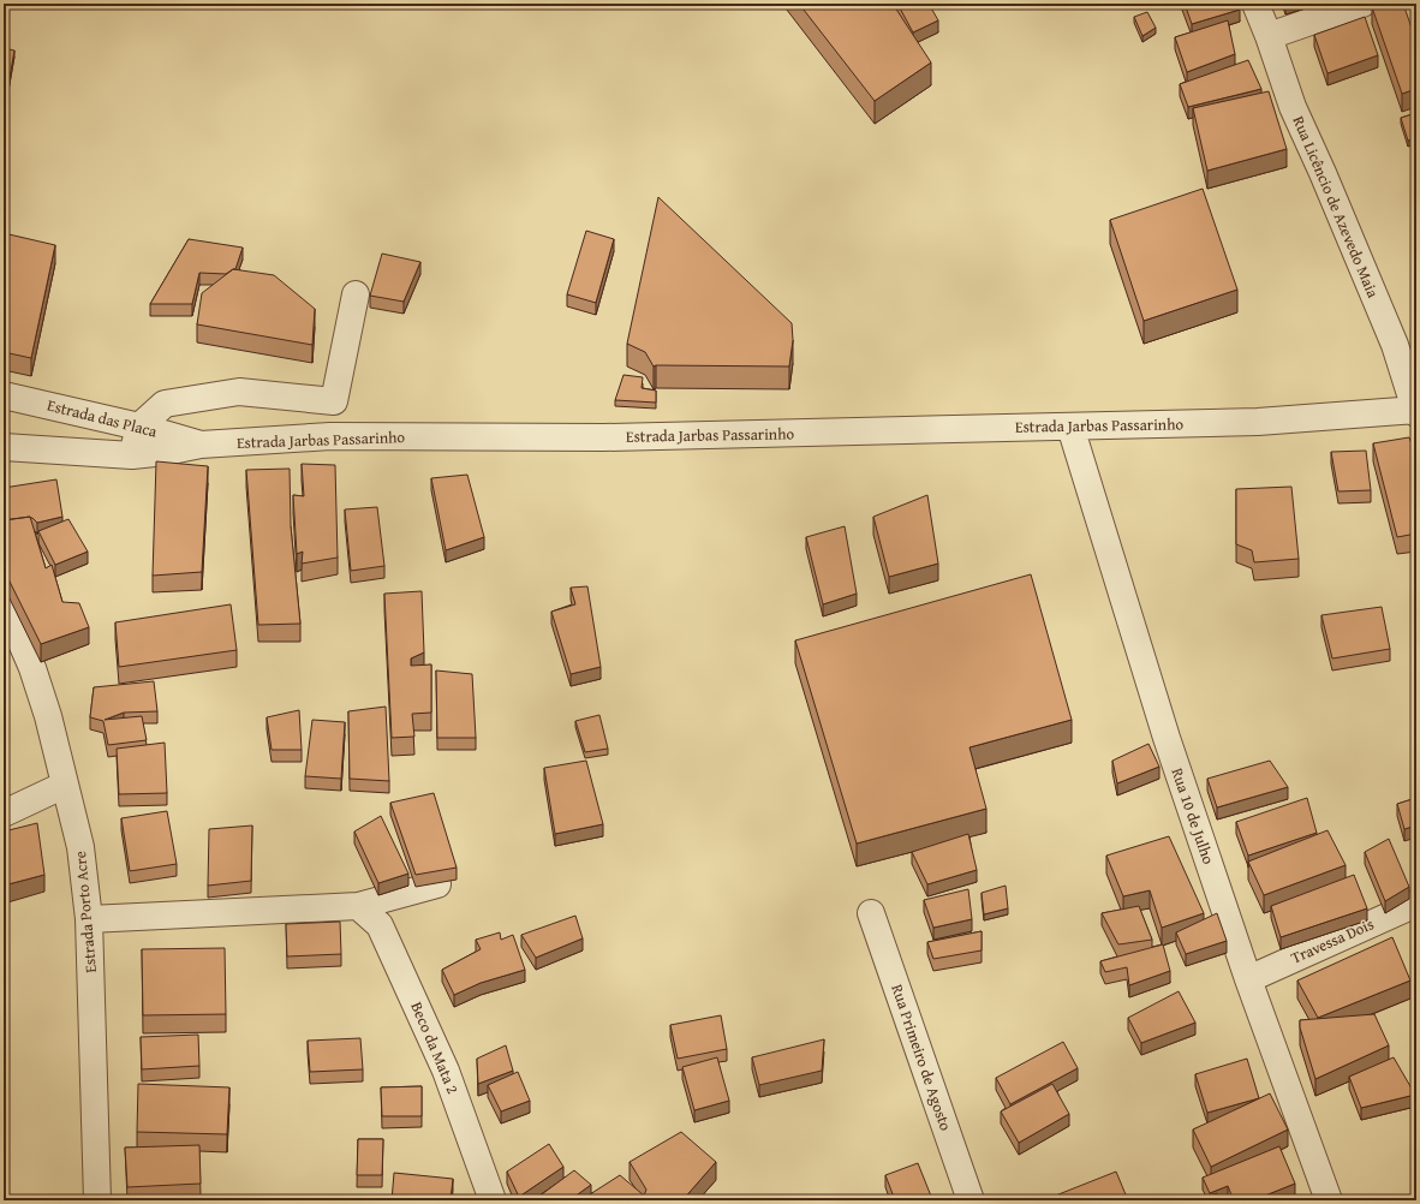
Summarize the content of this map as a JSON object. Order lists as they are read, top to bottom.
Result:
{
  "streets": {
    "street": [
      "Rua Licêncio de Azevedo Maia",
      "Estrada das Placa",
      "Estrada Jarbas Passarinho",
      "Rua 10 de Julho",
      "Estrada Porto Acre",
      "Travessa Dois",
      "Beco da Mata 2",
      "Rua Primeiro de Agosto"
    ]
  },
  "crossings": [
    ["Rua Licêncio de Azevedo Maia", "Estrada Jarbas Passarinho"],
    ["Estrada das Placa", "Estrada Jarbas Passarinho"],
    ["Estrada Jarbas Passarinho", "Rua 10 de Julho"],
    ["Rua 10 de Julho", "Travessa Dois"]
  ]
}
